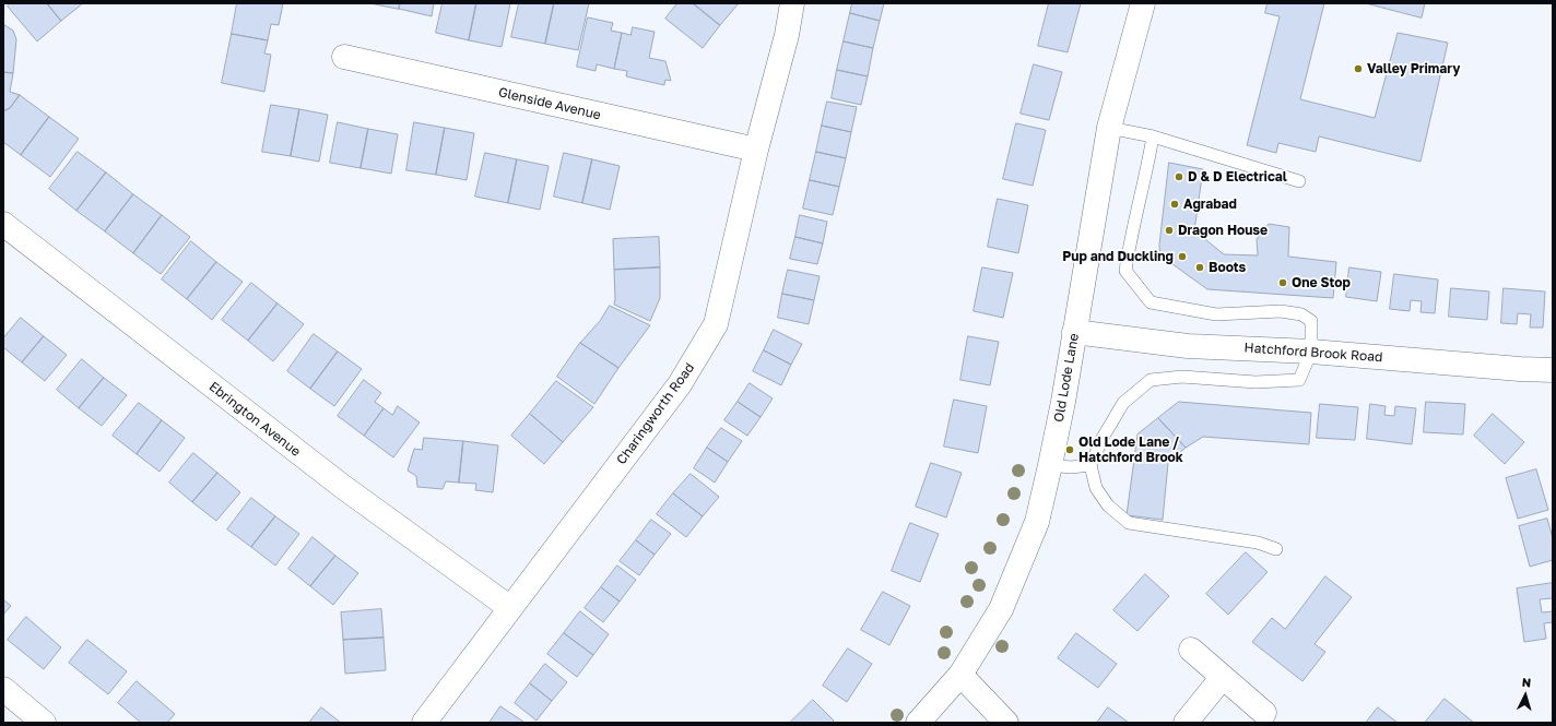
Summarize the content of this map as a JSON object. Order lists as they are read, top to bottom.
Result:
{
  "streets": {
    "street": [
      "Glenside Avenue",
      "Hatchford Brook Road",
      "Old Lode Lane",
      "Charingworth Road",
      "Ebrington Avenue"
    ]
  },
  "crossings": [
    ["Glenside Avenue", "Charingworth Road"],
    ["Hatchford Brook Road", "Old Lode Lane"],
    ["Charingworth Road", "Ebrington Avenue"]
  ],
  "places": [
    "Valley Primary",
    "D & D Electrical",
    "Agrabad",
    "Dragon House",
    "Pup and Duckling",
    "Boots",
    "One Stop",
    "Old Lode Lane / Hatchford Brook"
  ],
  "north": "top"
}
